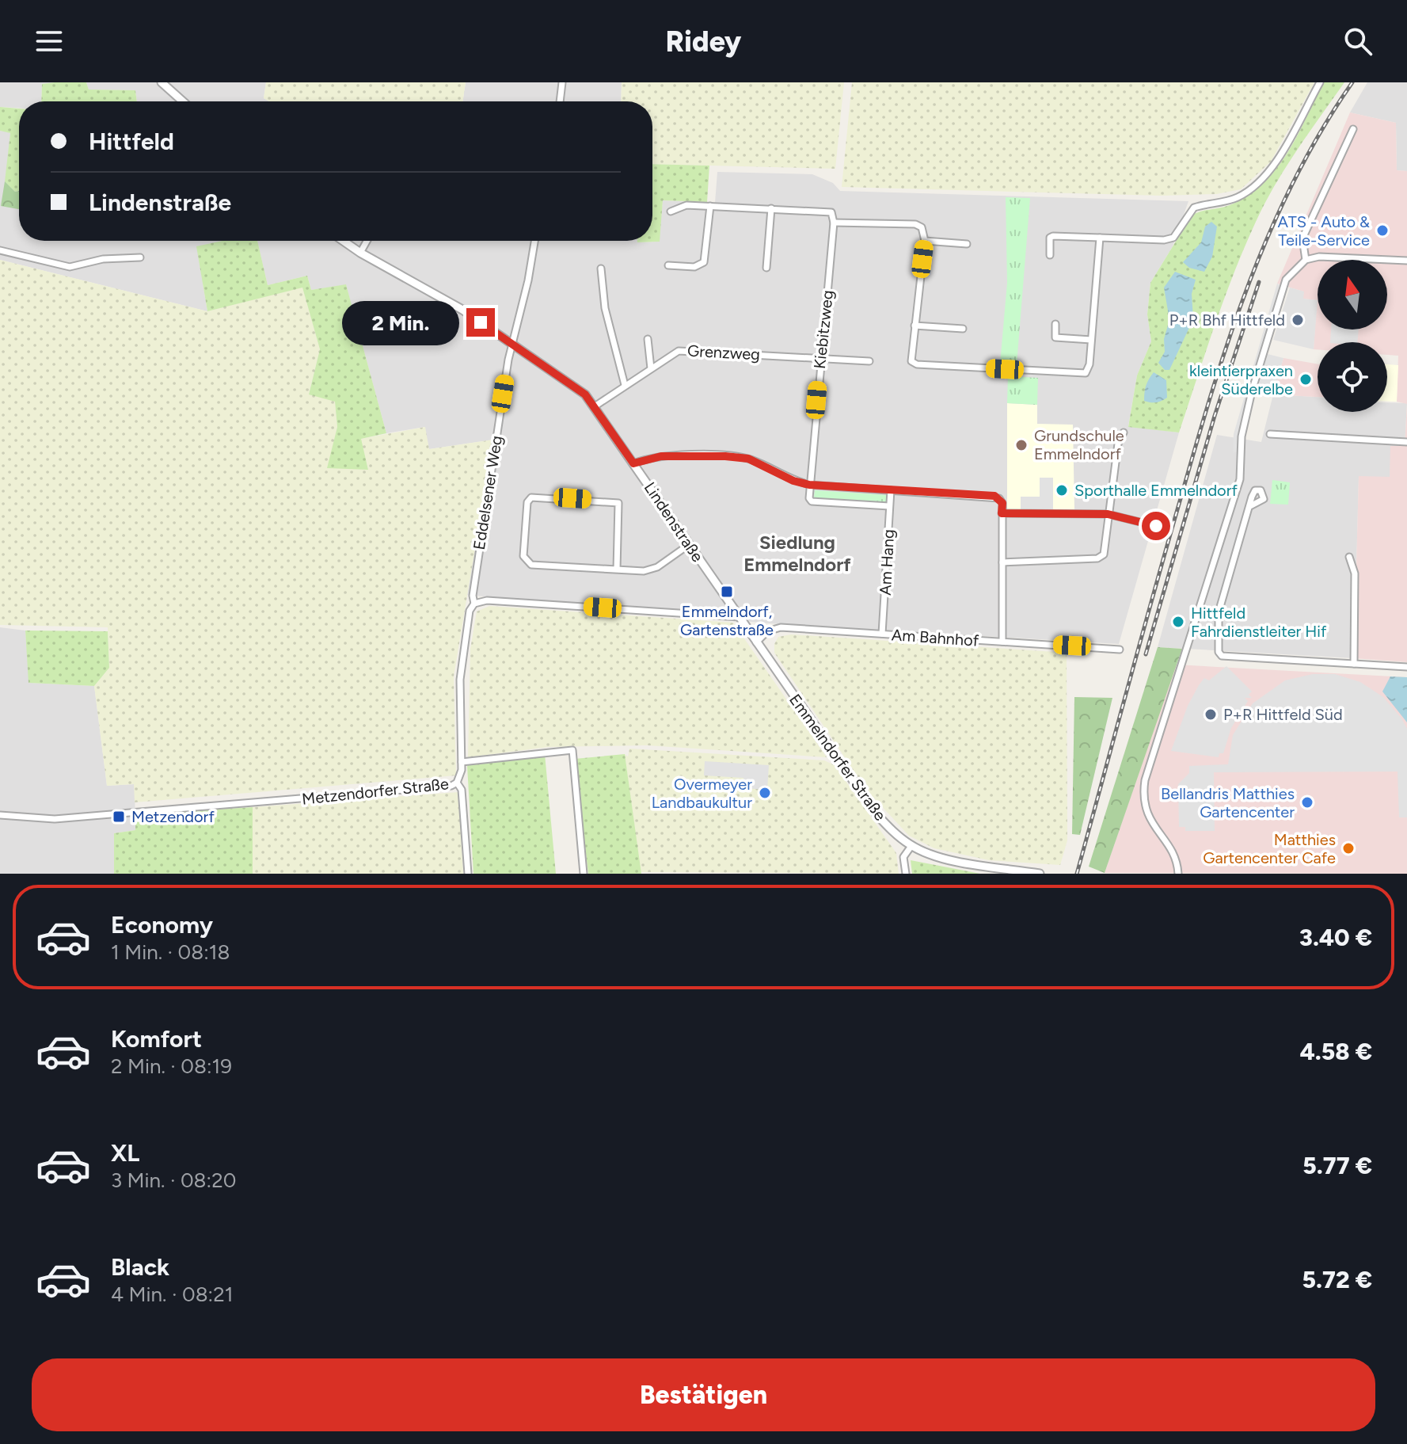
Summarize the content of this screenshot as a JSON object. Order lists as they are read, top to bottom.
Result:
{
  "streets": {
    "street": [
      "Kiebitzweg",
      "Grenzweg",
      "Eddelsener Weg",
      "Lindenstraße",
      "Am Hang",
      "Am Bahnhof",
      "Emmelndorfer Straße",
      "Metzendorfer Straße"
    ]
  },
  "crossings": [
    ["Kiebitzweg", "Grenzweg"],
    ["Grenzweg", "Lindenstraße"],
    ["Eddelsener Weg", "Lindenstraße"],
    ["Eddelsener Weg", "Metzendorfer Straße"],
    ["Lindenstraße", "Emmelndorfer Straße"],
    ["Am Hang", "Am Bahnhof"],
    ["Am Bahnhof", "Emmelndorfer Straße"]
  ],
  "districts": ["Siedlung Emmelndorf"],
  "places": {
    "other": [
      "ATS - Auto & Teile-Service",
      "P+R Bhf Hittfeld",
      "kleintierpraxen Süderelbe",
      "Grundschule Emmelndorf",
      "Sporthalle Emmelndorf",
      "Hittfeld Fahrdienstleiter Hif",
      "P+R Hittfeld Süd",
      "Overmeyer Landbaukultur",
      "Bellandris Matthies Gartencenter",
      "Matthies Gartencenter Cafe"
    ],
    "transit": ["Emmelndorf, Gartenstraße", "Metzendorf"]
  },
  "north": "top",
  "page": {
    "header": "Ridey",
    "banner": ["Hittfeld", "Lindenstraße"],
    "bubble": "2 Min.",
    "list": [
      {
        "name": "Economy",
        "note": "1 Min. · 08:18",
        "value": "3.40 €"
      },
      {
        "name": "Komfort",
        "note": "2 Min. · 08:19",
        "value": "4.58 €"
      },
      {
        "name": "XL",
        "note": "3 Min. · 08:20",
        "value": "5.77 €"
      },
      {
        "name": "Black",
        "note": "4 Min. · 08:21",
        "value": "5.72 €"
      }
    ],
    "buttons": "Bestätigen"
  }
}
